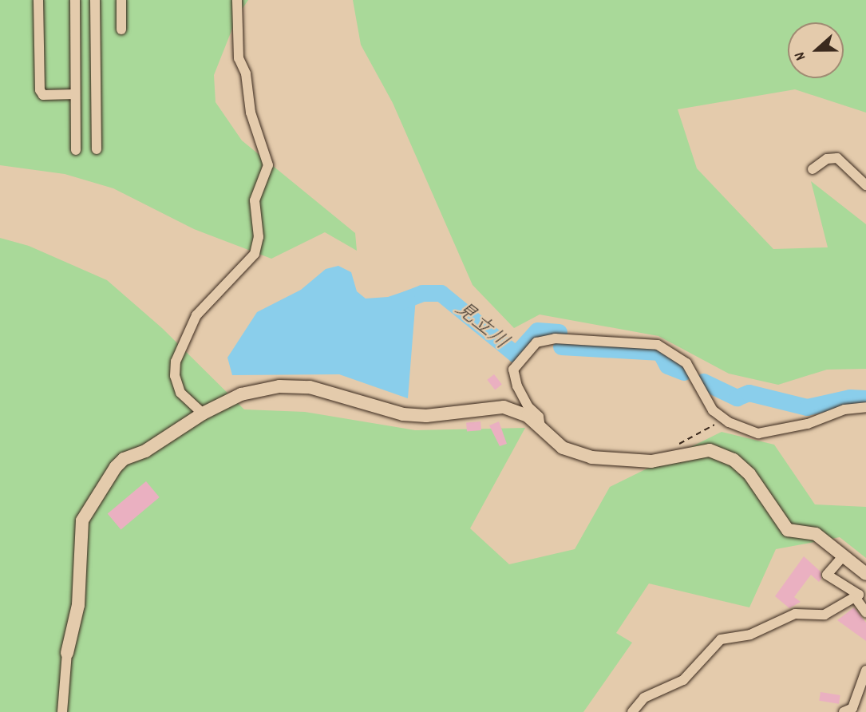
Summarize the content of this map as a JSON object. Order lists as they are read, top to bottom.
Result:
{
  "water": ["見立川"],
  "north": "left"
}
